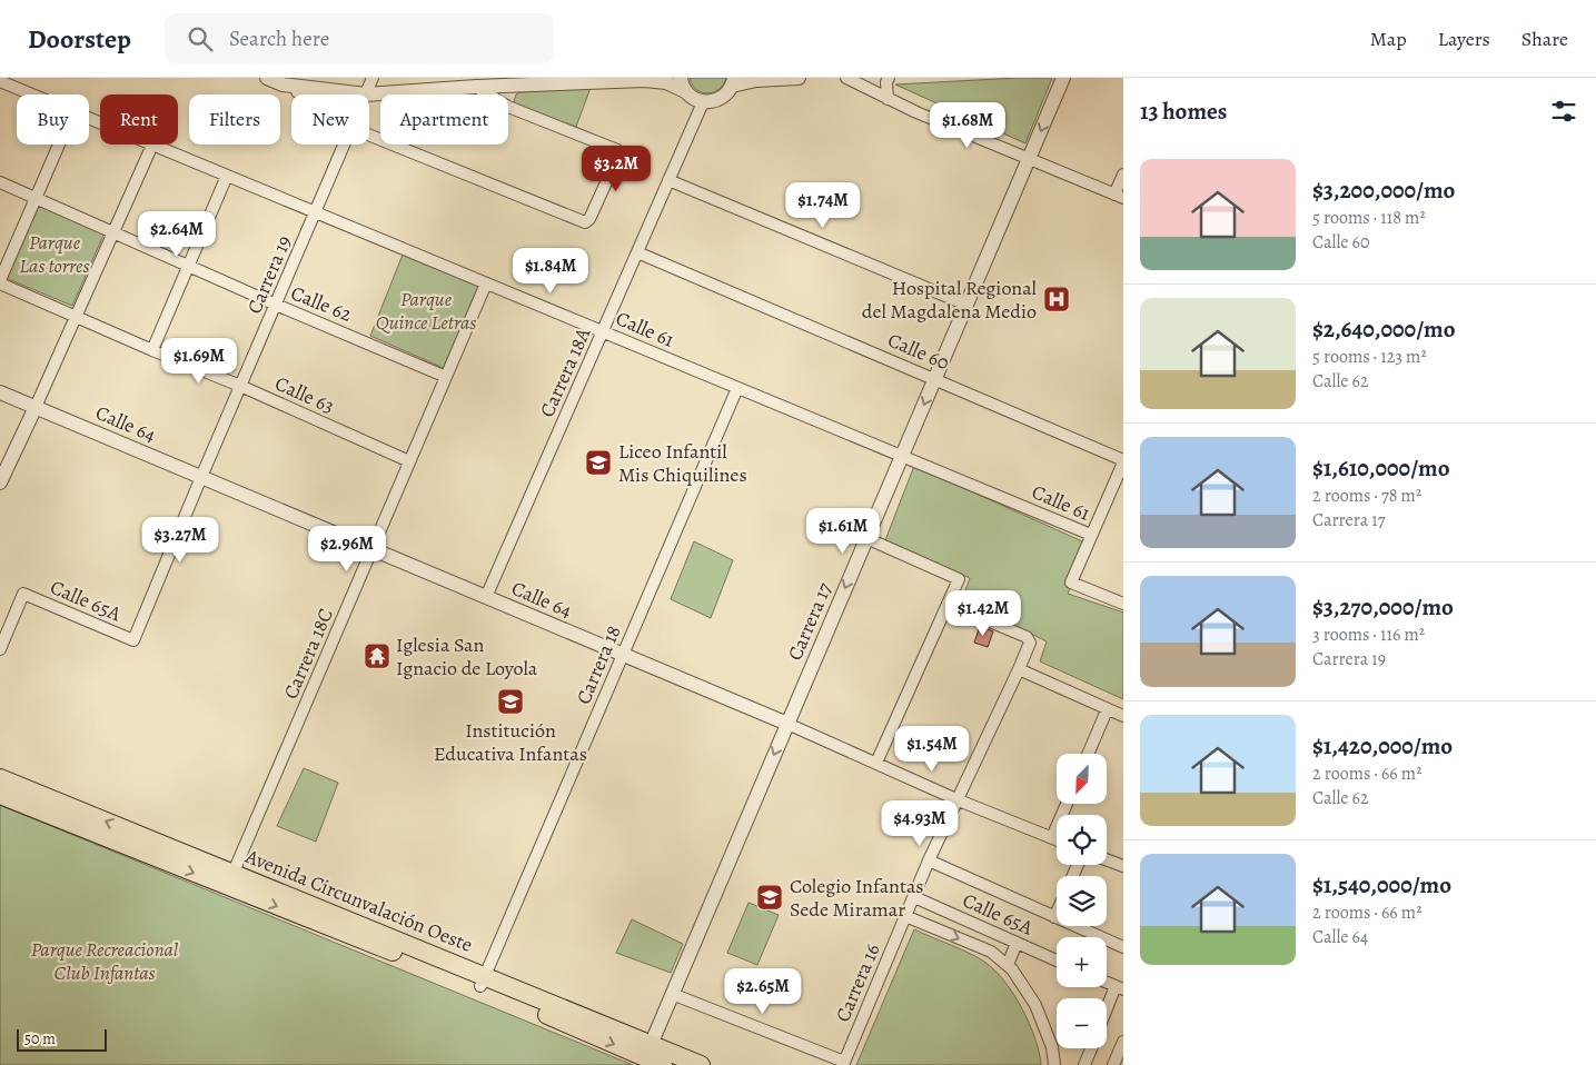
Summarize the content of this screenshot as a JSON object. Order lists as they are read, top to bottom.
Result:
{
  "streets": {
    "main road": ["Avenida Circunvalación Oeste"],
    "street": [
      "Carrera 19",
      "Calle 62",
      "Calle 61",
      "Calle 60",
      "Carrera 18A",
      "Calle 63",
      "Calle 64",
      "Calle 65A",
      "Carrera 17",
      "Carrera 18C",
      "Carrera 18",
      "Carrera 16"
    ]
  },
  "crossings": [
    ["Carrera 19", "Calle 62"],
    ["Carrera 19", "Calle 61"],
    ["Carrera 19", "Calle 63"],
    ["Carrera 19", "Calle 64"],
    ["Carrera 19", "Calle 65A"],
    ["Calle 62", "Carrera 18C"],
    ["Calle 61", "Carrera 18A"],
    ["Calle 61", "Carrera 17"],
    ["Calle 61", "Carrera 18C"],
    ["Calle 61", "Carrera 18"],
    ["Calle 60", "Carrera 18A"],
    ["Calle 60", "Carrera 17"],
    ["Carrera 18A", "Calle 64"],
    ["Calle 63", "Carrera 18C"],
    ["Calle 64", "Carrera 17"],
    ["Calle 64", "Carrera 18C"],
    ["Calle 64", "Carrera 18"],
    ["Calle 64", "Carrera 16"],
    ["Calle 65A", "Carrera 16"],
    ["Carrera 17", "Avenida Circunvalación Oeste"],
    ["Carrera 18C", "Avenida Circunvalación Oeste"],
    ["Carrera 18", "Avenida Circunvalación Oeste"]
  ],
  "one_way": ["Carrera 17"],
  "parks": ["Parque Las torres", "Parque Quince Letras", "Parque Recreacional Club Infantas"],
  "places": {
    "hospital": ["Hospital Regional del Magdalena Medio"],
    "school or university": ["Liceo Infantil Mis Chiquilines", "Institución Educativa Infantas", "Colegio Infantas Sede Miramar"],
    "temple": ["Iglesia San Ignacio de Loyola"]
  },
  "scale_bar": "50 m",
  "north": "bottom left",
  "page": {
    "header": "Doorstep",
    "search": "Search here",
    "nav": ["Map", "Layers", "Share"],
    "heading": "13 homes",
    "chip": [
      "Buy",
      "Rent",
      "Filters",
      "New",
      "Apartment"
    ],
    "price": [
      "$1.68M",
      "$3.2M",
      "$1.74M",
      "$2.64M",
      "$1.84M",
      "$1.69M",
      "$1.61M",
      "$3.27M",
      "$2.96M",
      "$1.42M",
      "$1.54M",
      "$4.93M",
      "$2.65M"
    ],
    "list": [
      {
        "name": "$3,200,000/mo",
        "note": "5 rooms · 118 m² · Calle 60"
      },
      {
        "name": "$2,640,000/mo",
        "note": "5 rooms · 123 m² · Calle 62"
      },
      {
        "name": "$1,610,000/mo",
        "note": "2 rooms · 78 m² · Carrera 17"
      },
      {
        "name": "$3,270,000/mo",
        "note": "3 rooms · 116 m² · Carrera 19"
      },
      {
        "name": "$1,420,000/mo",
        "note": "2 rooms · 66 m² · Calle 62"
      },
      {
        "name": "$1,540,000/mo",
        "note": "2 rooms · 66 m² · Calle 64"
      }
    ],
    "map_buttons": ["+", "−"],
    "scale": "50 m"
  }
}
